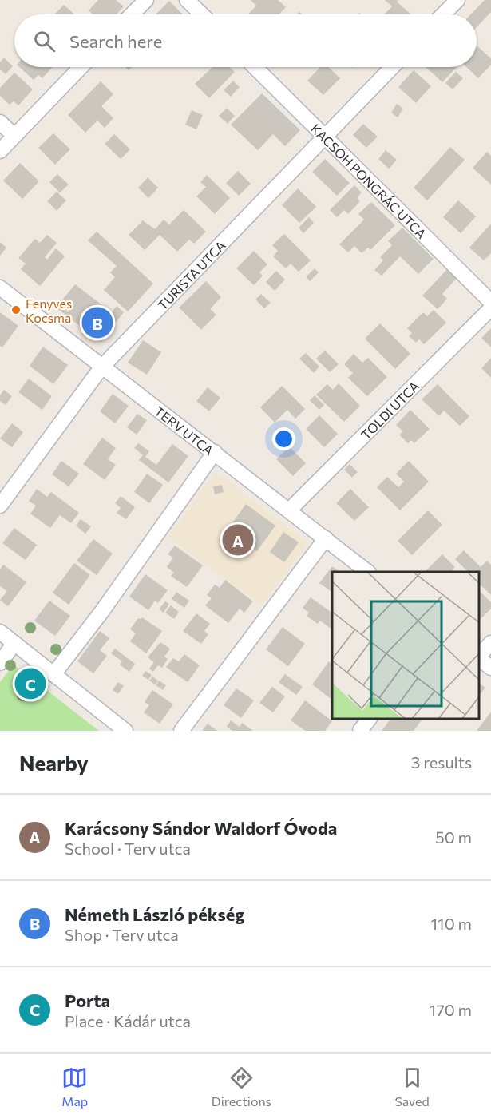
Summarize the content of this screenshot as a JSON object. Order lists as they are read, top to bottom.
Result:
{
  "streets": {
    "street": [
      "KACSÓH PONGRÁC UTCA",
      "TURISTA UTCA",
      "TOLDI UTCA",
      "TERV UTCA"
    ]
  },
  "crossings": [
    ["KACSÓH PONGRÁC UTCA", "TURISTA UTCA"],
    ["TURISTA UTCA", "TERV UTCA"],
    ["TOLDI UTCA", "TERV UTCA"]
  ],
  "places": ["Fenyves Kocsma"],
  "page": {
    "search": "Search here",
    "pins": ["B", "A", "C"],
    "heading": ["Nearby", "3 results"],
    "list": [
      {
        "mark": "A",
        "name": "Karácsony Sándor Waldorf Óvoda",
        "note": "School · Terv utca",
        "value": "50 m"
      },
      {
        "mark": "B",
        "name": "Németh László pékség",
        "note": "Shop · Terv utca",
        "value": "110 m"
      },
      {
        "mark": "C",
        "name": "Porta",
        "note": "Place · Kádár utca",
        "value": "170 m"
      }
    ],
    "nav": ["Map", "Directions", "Saved"]
  }
}
